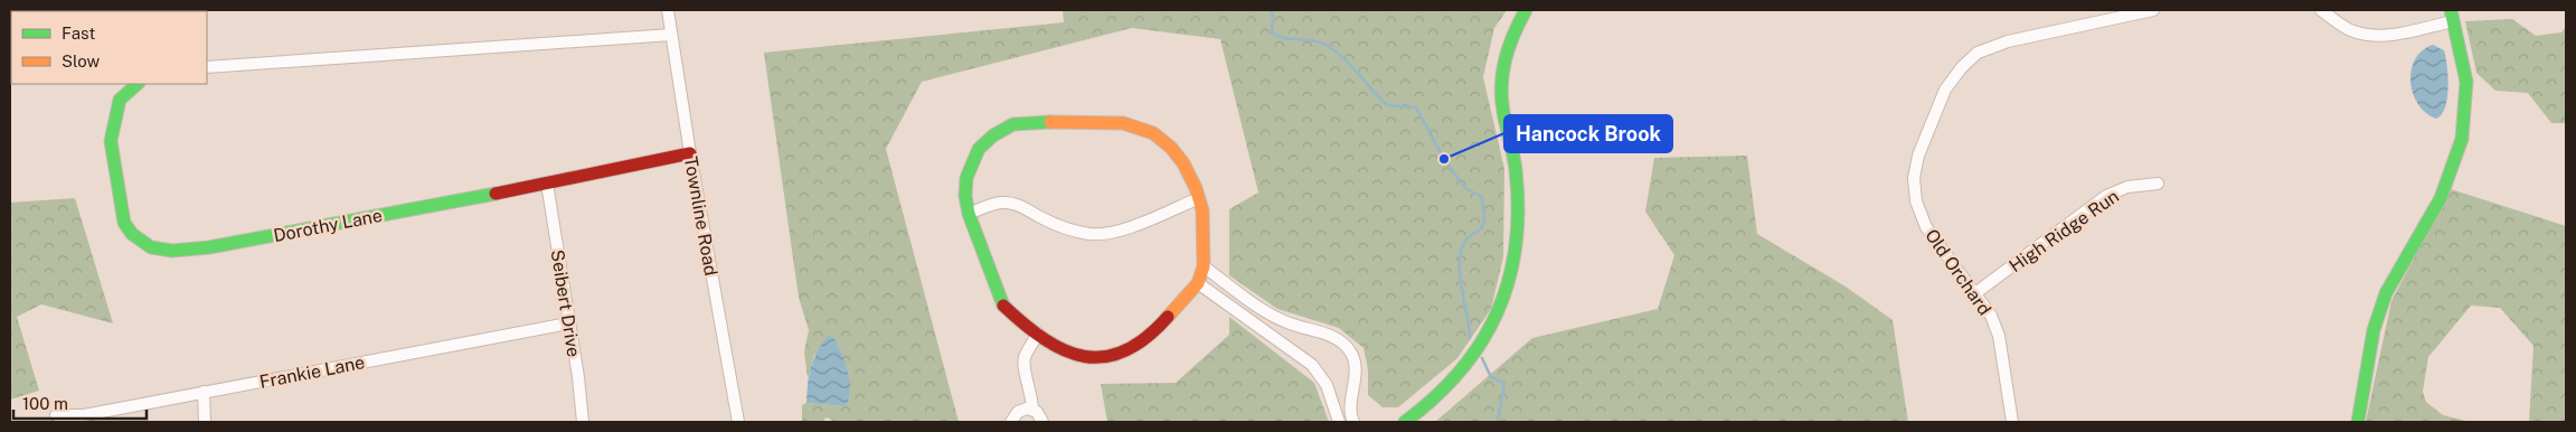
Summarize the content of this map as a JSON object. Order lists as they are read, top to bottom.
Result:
{
  "streets": {
    "street": [
      "Townline Road",
      "Dorothy Lane",
      "High Ridge Run",
      "Old Orchard",
      "Seibert Drive",
      "Frankie Lane"
    ]
  },
  "crossings": [
    ["Townline Road", "Dorothy Lane"],
    ["Dorothy Lane", "Seibert Drive"],
    ["High Ridge Run", "Old Orchard"],
    ["Seibert Drive", "Frankie Lane"]
  ],
  "places": ["Hancock Brook"],
  "legend": ["Fast", "Slow"],
  "scale_bar": "100 m"
}
